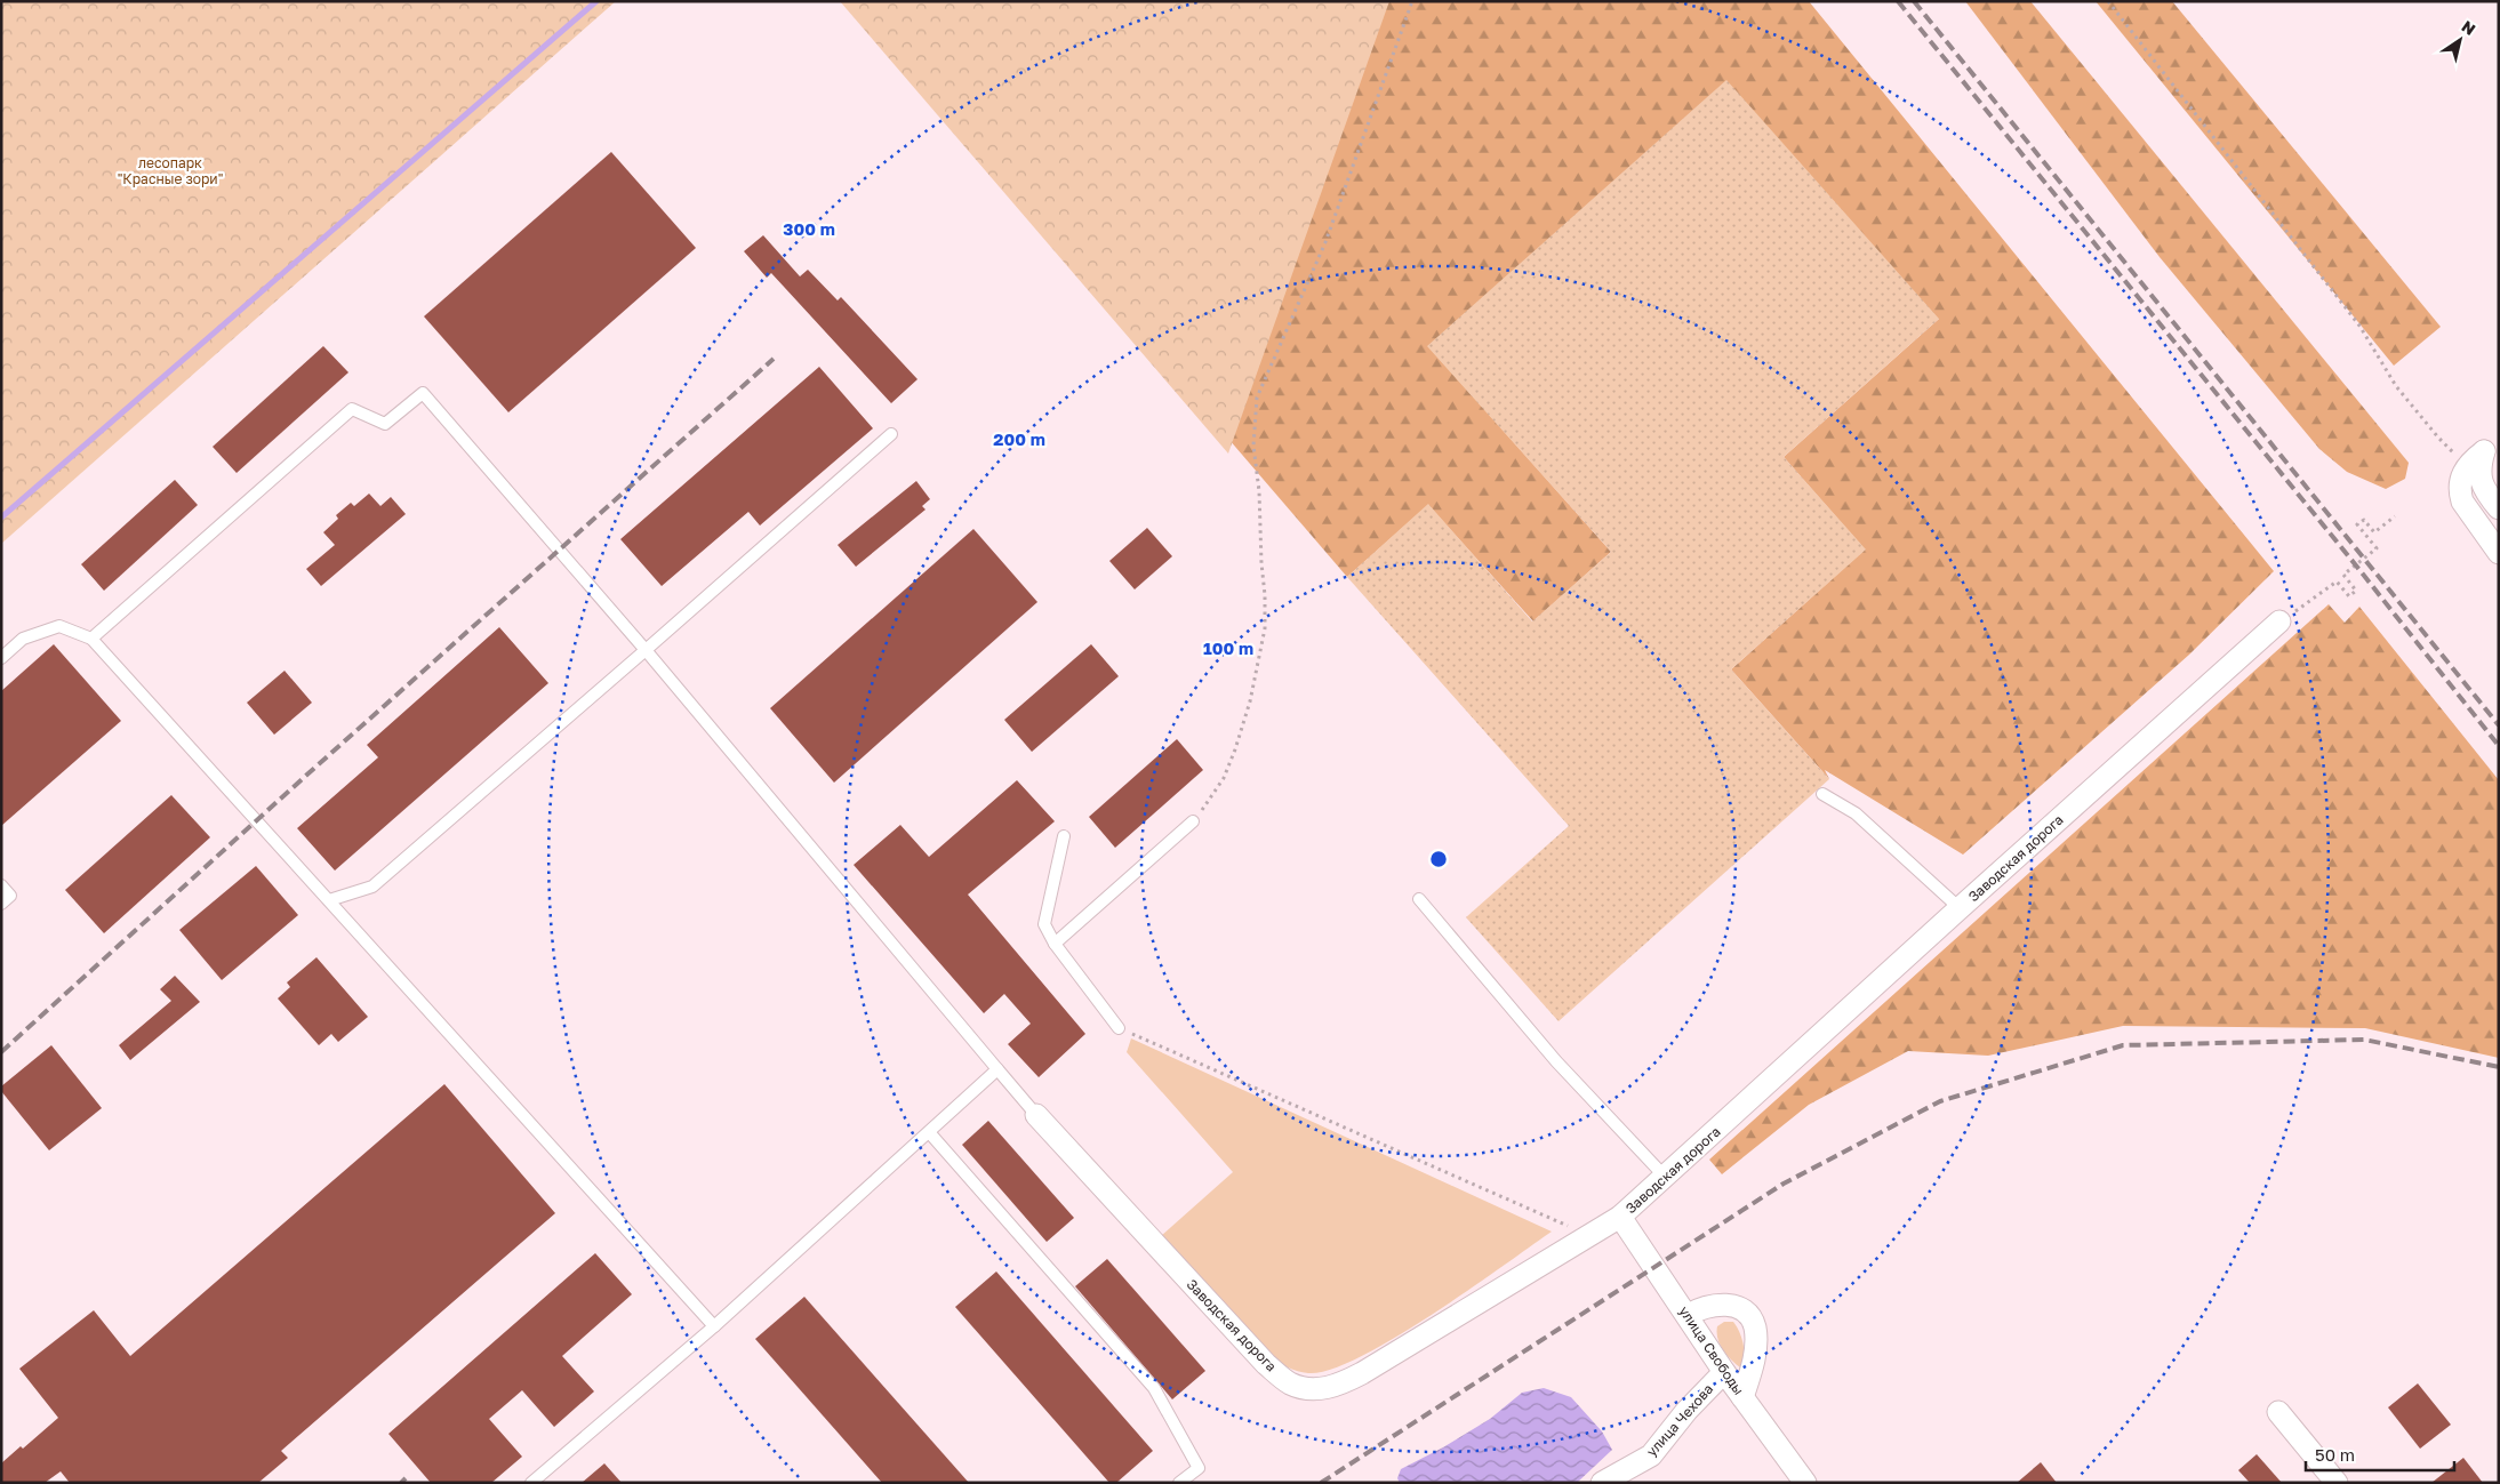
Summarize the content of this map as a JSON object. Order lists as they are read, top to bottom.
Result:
{
  "streets": {
    "street": ["Заводская дорога", "улица Свободы", "улица Чехова"]
  },
  "crossings": [
    ["Заводская дорога", "улица Свободы"],
    ["улица Свободы", "улица Чехова"]
  ],
  "parks": ["лесопарк \"Красные зори\""],
  "scale_bar": "50 m",
  "north": "top right",
  "rings": ["300 m", "200 m", "100 m"]
}
